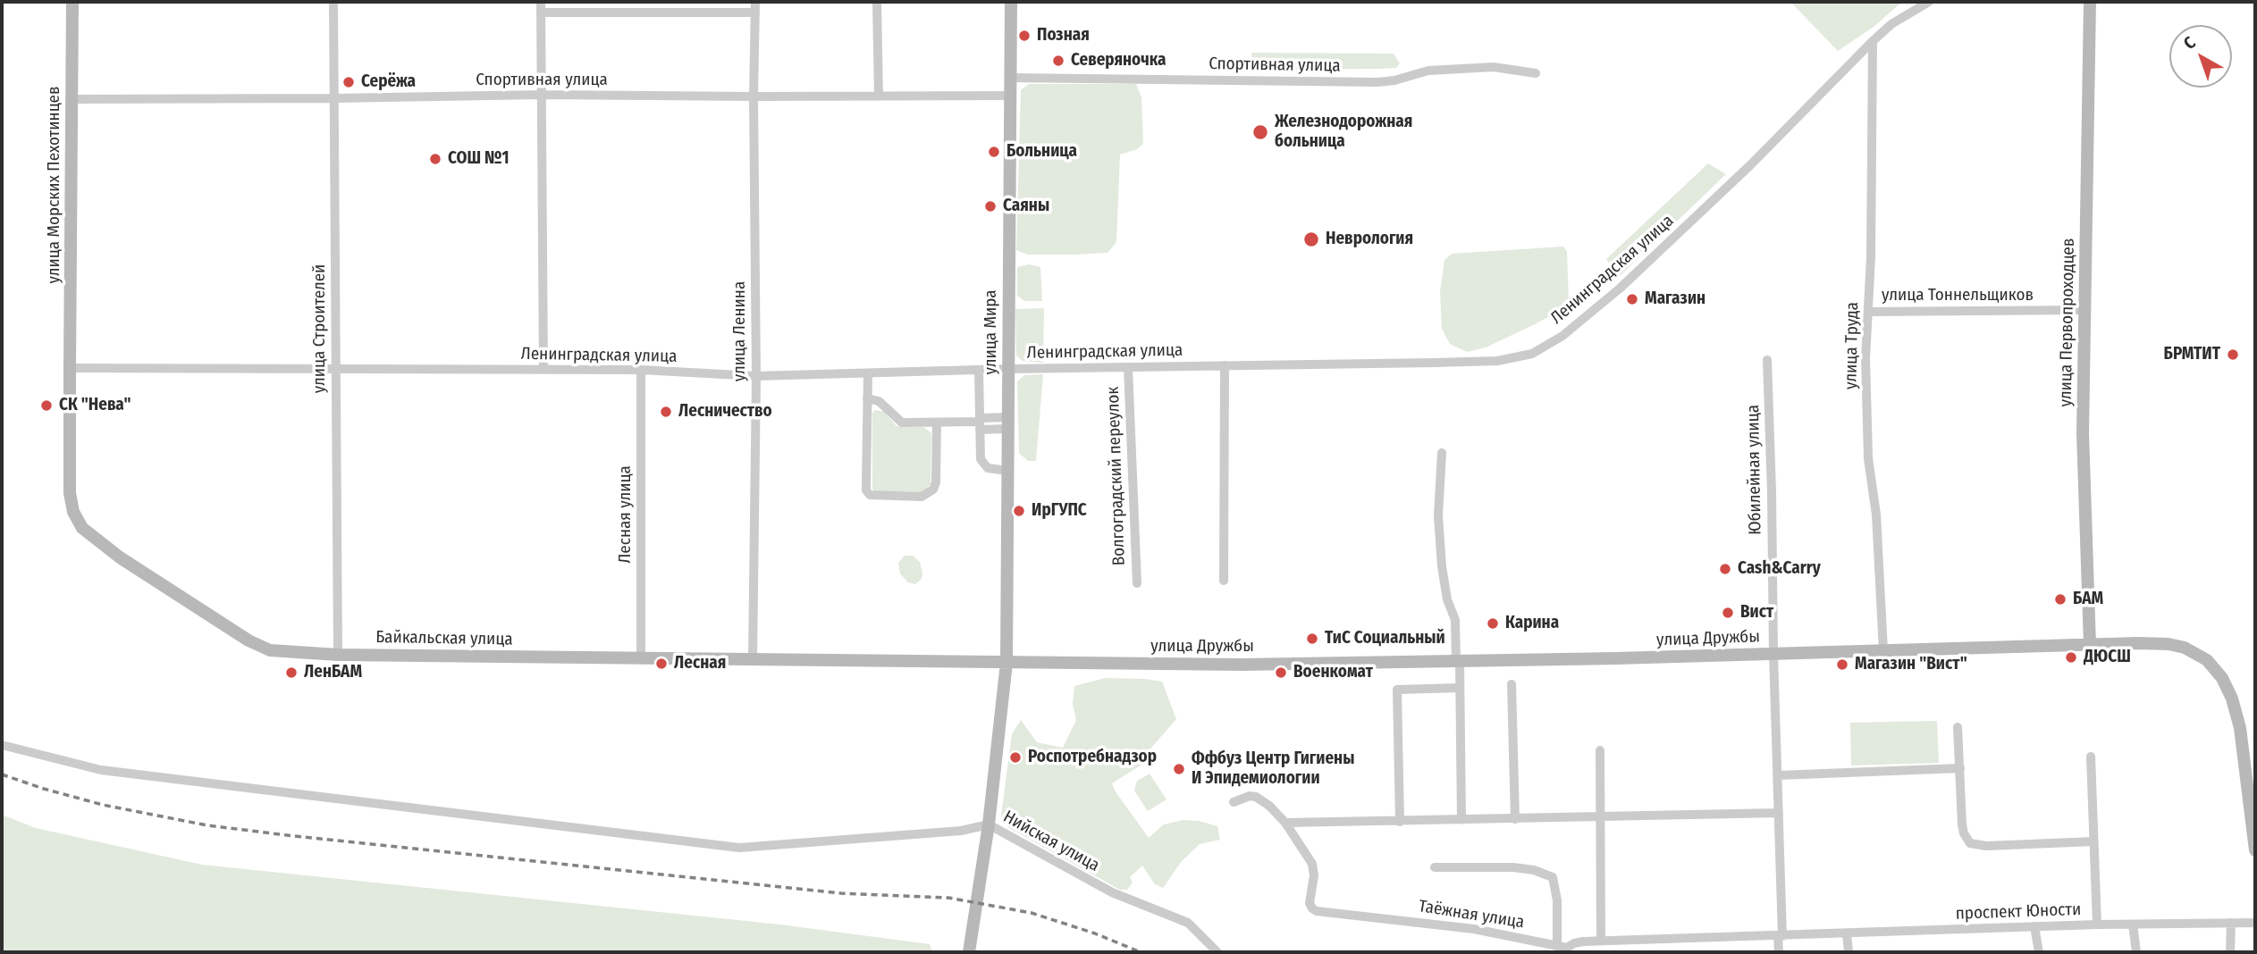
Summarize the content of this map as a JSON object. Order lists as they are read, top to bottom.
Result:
{
  "streets": {
    "street": [
      "Спортивная улица",
      "улица Морских Пехотинцев",
      "Ленинградская улица",
      "улица Тоннельщиков",
      "улица Первопроходцев",
      "улица Строителей",
      "улица Ленина",
      "улица Мира",
      "улица Труда",
      "Юбилейная улица",
      "Волгоградский переулок",
      "Лесная улица",
      "Байкальская улица",
      "улица Дружбы",
      "Нийская улица",
      "проспект Юности",
      "Таёжная улица"
    ]
  },
  "crossings": [
    ["Спортивная улица", "улица Морских Пехотинцев"],
    ["Спортивная улица", "улица Строителей"],
    ["Спортивная улица", "улица Ленина"],
    ["Спортивная улица", "улица Мира"],
    ["улица Морских Пехотинцев", "Ленинградская улица"],
    ["улица Морских Пехотинцев", "Байкальская улица"],
    ["Ленинградская улица", "улица Строителей"],
    ["Ленинградская улица", "улица Ленина"],
    ["Ленинградская улица", "улица Мира"],
    ["Ленинградская улица", "улица Труда"],
    ["Ленинградская улица", "Волгоградский переулок"],
    ["Ленинградская улица", "Лесная улица"],
    ["Ленинградская улица", "Байкальская улица"],
    ["улица Тоннельщиков", "улица Первопроходцев"],
    ["улица Тоннельщиков", "улица Труда"],
    ["улица Первопроходцев", "улица Дружбы"],
    ["улица Строителей", "Байкальская улица"],
    ["улица Ленина", "Байкальская улица"],
    ["улица Мира", "Байкальская улица"],
    ["улица Мира", "улица Дружбы"],
    ["улица Мира", "Нийская улица"],
    ["улица Труда", "улица Дружбы"],
    ["Юбилейная улица", "улица Дружбы"],
    ["Юбилейная улица", "проспект Юности"],
    ["Юбилейная улица", "Таёжная улица"],
    ["Лесная улица", "Байкальская улица"],
    ["Байкальская улица", "улица Дружбы"],
    ["проспект Юности", "Таёжная улица"]
  ],
  "places": [
    "Позная",
    "Северяночка",
    "Серёжа",
    "Железнодорожная больница",
    "Больница",
    "СОШ №1",
    "Саяны",
    "Неврология",
    "Магазин",
    "БРМТИТ",
    "СК \"Нева\"",
    "Лесничество",
    "ИрГУПС",
    "Cash&Carry",
    "БАМ",
    "Вист",
    "Карина",
    "ТиС Социальный",
    "ДЮСШ",
    "Лесная",
    "Магазин \"Вист\"",
    "ЛенБАМ",
    "Военкомат",
    "Роспотребнадзор",
    "Ффбуз Центр Гигиены И Эпидемиологии"
  ],
  "north": "top left"
}
